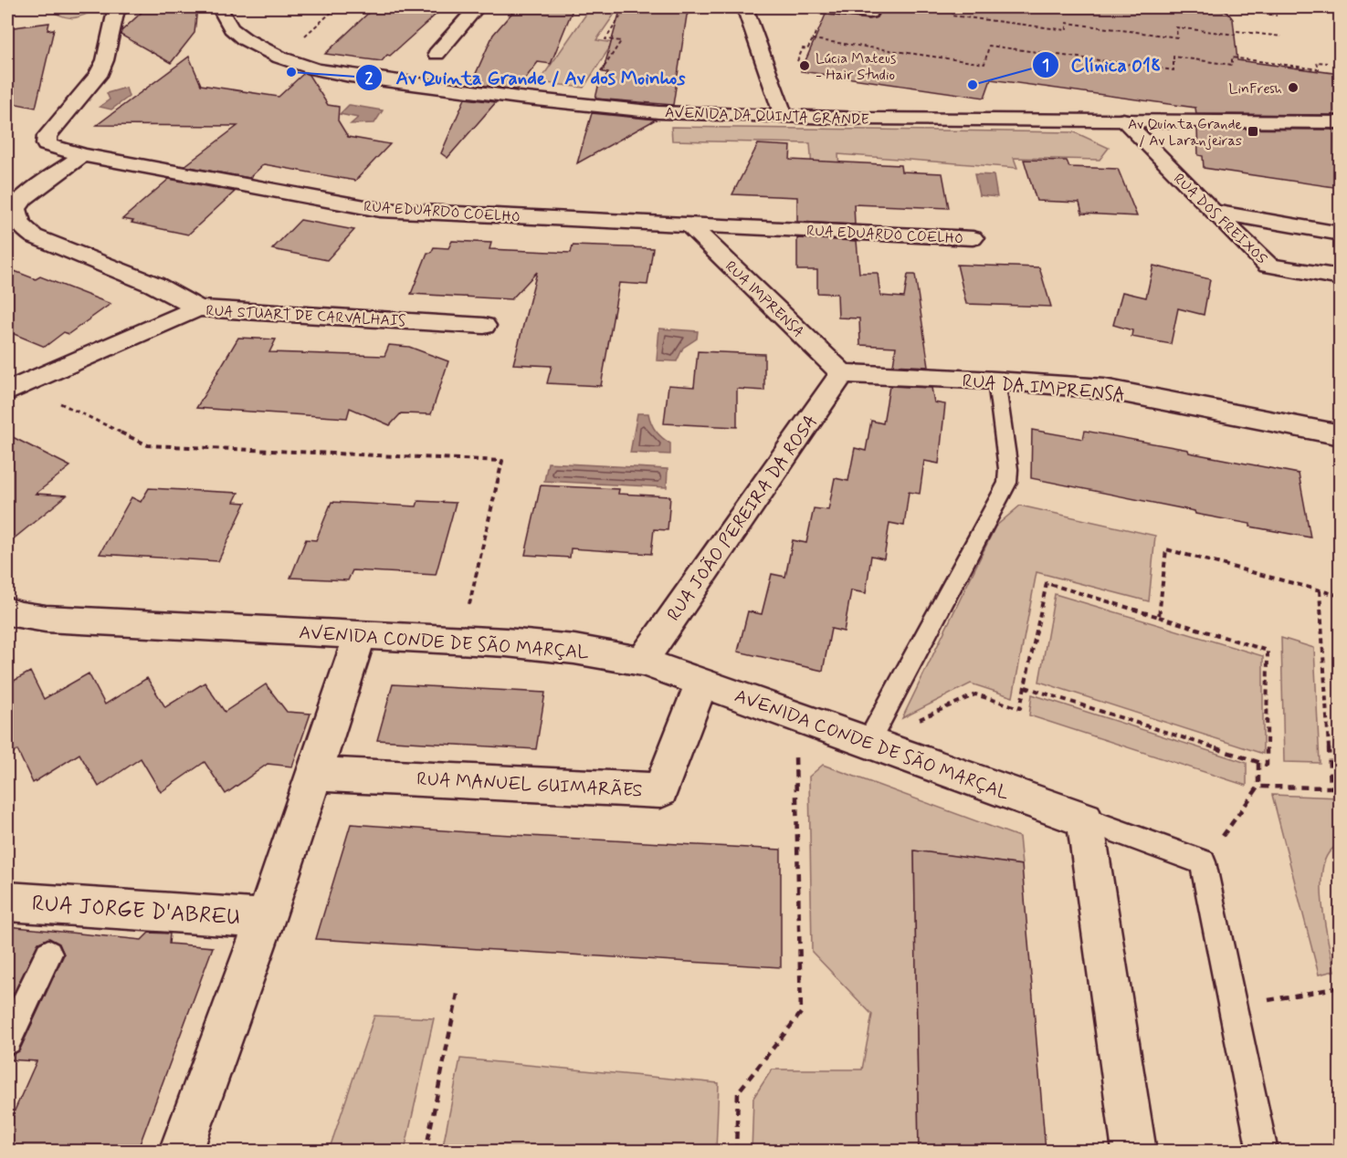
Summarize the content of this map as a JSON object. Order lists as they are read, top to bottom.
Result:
{
  "streets": {
    "street": [
      "AVENIDA DA QUINTA GRANDE",
      "RUA EDUARDO COELHO",
      "RUA DOS FREIXOS",
      "RUA IMPRENSA",
      "RUA STUART DE CARVALHAIS",
      "RUA DA IMPRENSA",
      "RUA JOÃO PEREIRA DA ROSA",
      "AVENIDA CONDE DE SÃO MARÇAL",
      "RUA MANUEL GUIMARÃES",
      "RUA JORGE D'ABREU"
    ]
  },
  "crossings": [
    ["AVENIDA DA QUINTA GRANDE", "RUA DOS FREIXOS"],
    ["RUA EDUARDO COELHO", "RUA IMPRENSA"],
    ["RUA EDUARDO COELHO", "RUA STUART DE CARVALHAIS"],
    ["RUA IMPRENSA", "RUA DA IMPRENSA"],
    ["RUA IMPRENSA", "RUA JOÃO PEREIRA DA ROSA"],
    ["RUA DA IMPRENSA", "RUA JOÃO PEREIRA DA ROSA"],
    ["RUA JOÃO PEREIRA DA ROSA", "AVENIDA CONDE DE SÃO MARÇAL"],
    ["AVENIDA CONDE DE SÃO MARÇAL", "RUA MANUEL GUIMARÃES"]
  ],
  "places": {
    "other": [
      "Lúcia Mateus - Hair Studio",
      "Av Quinta Grande / Av dos Moinhos",
      "Clínica 018",
      "LinFresh"
    ],
    "transit": ["Av Quinta Grande / Av Laranjeiras"]
  }
}
